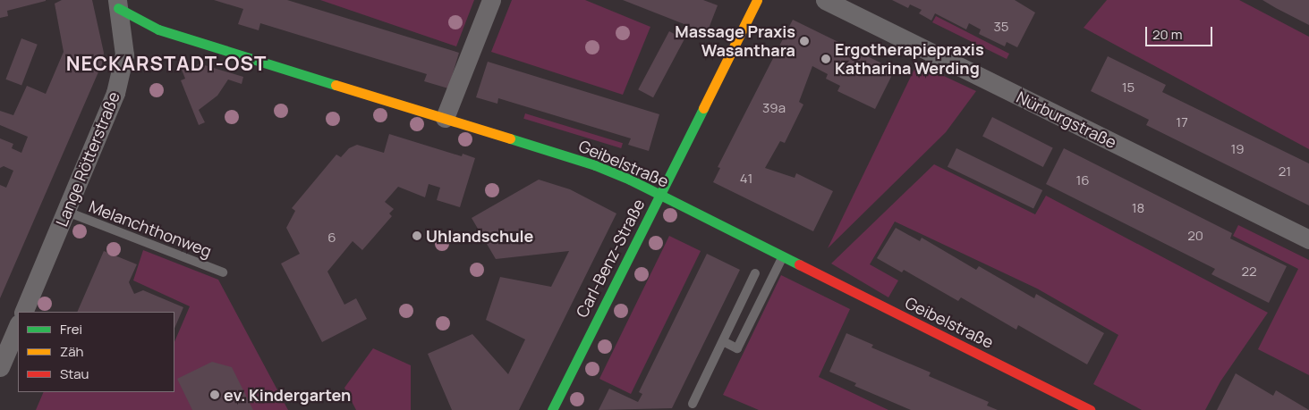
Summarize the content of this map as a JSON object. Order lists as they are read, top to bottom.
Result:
{
  "streets": {
    "street": [
      "Nürburgstraße",
      "Lange Rötterstraße",
      "Geibelstraße",
      "Carl-Benz-Straße"
    ],
    "lane": ["Melanchthonweg"]
  },
  "crossings": [
    ["Lange Rötterstraße", "Geibelstraße"],
    ["Lange Rötterstraße", "Melanchthonweg"],
    ["Geibelstraße", "Carl-Benz-Straße"]
  ],
  "districts": ["NECKARSTADT-OST"],
  "places": [
    "Massage Praxis Wasanthara",
    "Ergotherapiepraxis Katharina Werding",
    "Uhlandschule",
    "ev. Kindergarten"
  ],
  "house_numbers": [
    "35",
    "15",
    "39a",
    "17",
    "19",
    "21",
    "41",
    "16",
    "18",
    "20",
    "6",
    "22"
  ],
  "legend": ["Frei", "Zäh", "Stau"],
  "scale_bar": "20 m"
}
